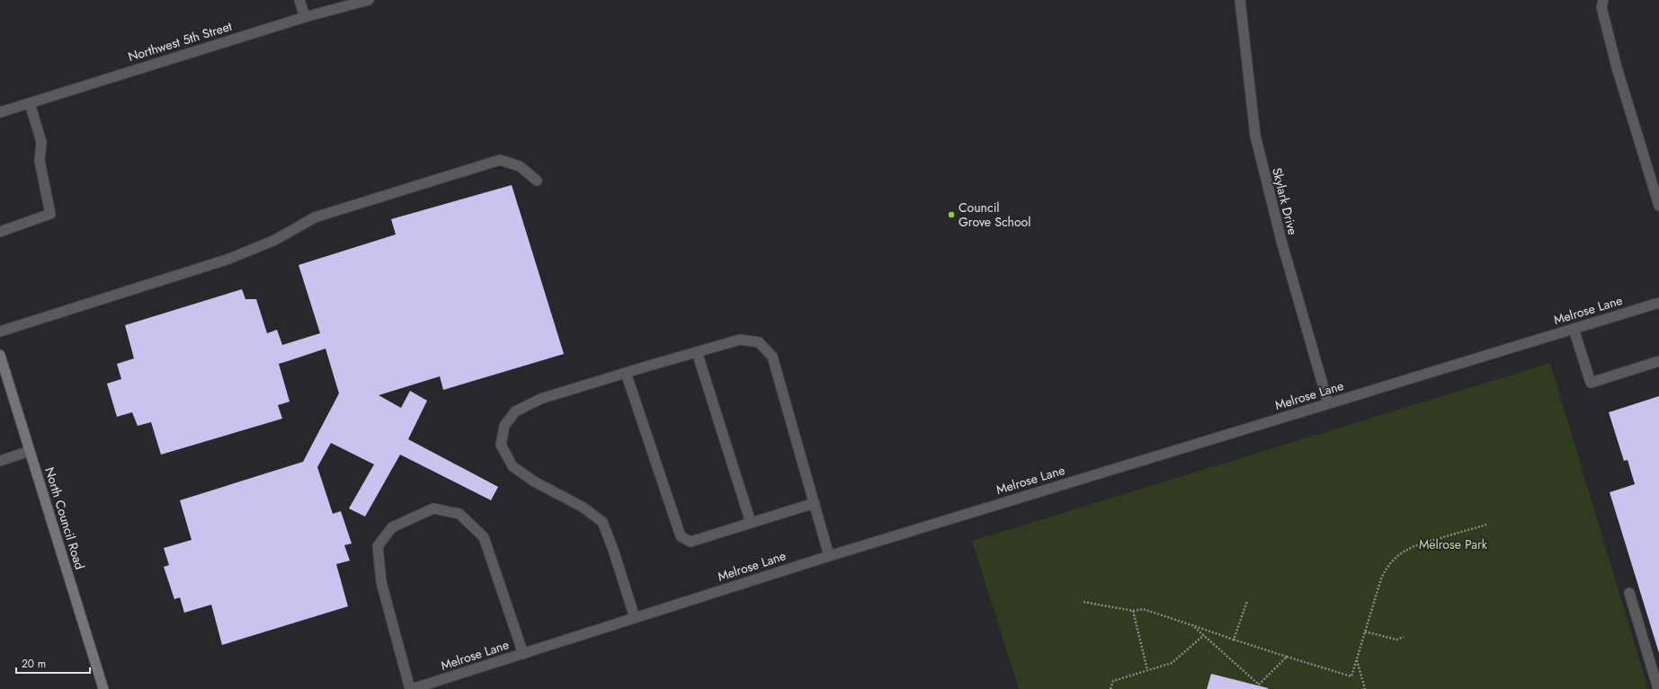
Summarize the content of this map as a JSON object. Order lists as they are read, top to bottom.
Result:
{
  "streets": {
    "main road": ["North Council Road"],
    "street": ["Northwest 5th Street", "Skylark Drive", "Melrose Lane"]
  },
  "crossings": [
    ["Skylark Drive", "Melrose Lane"]
  ],
  "parks": ["Melrose Park"],
  "places": ["Council Grove School"],
  "scale_bar": "20 m"
}
